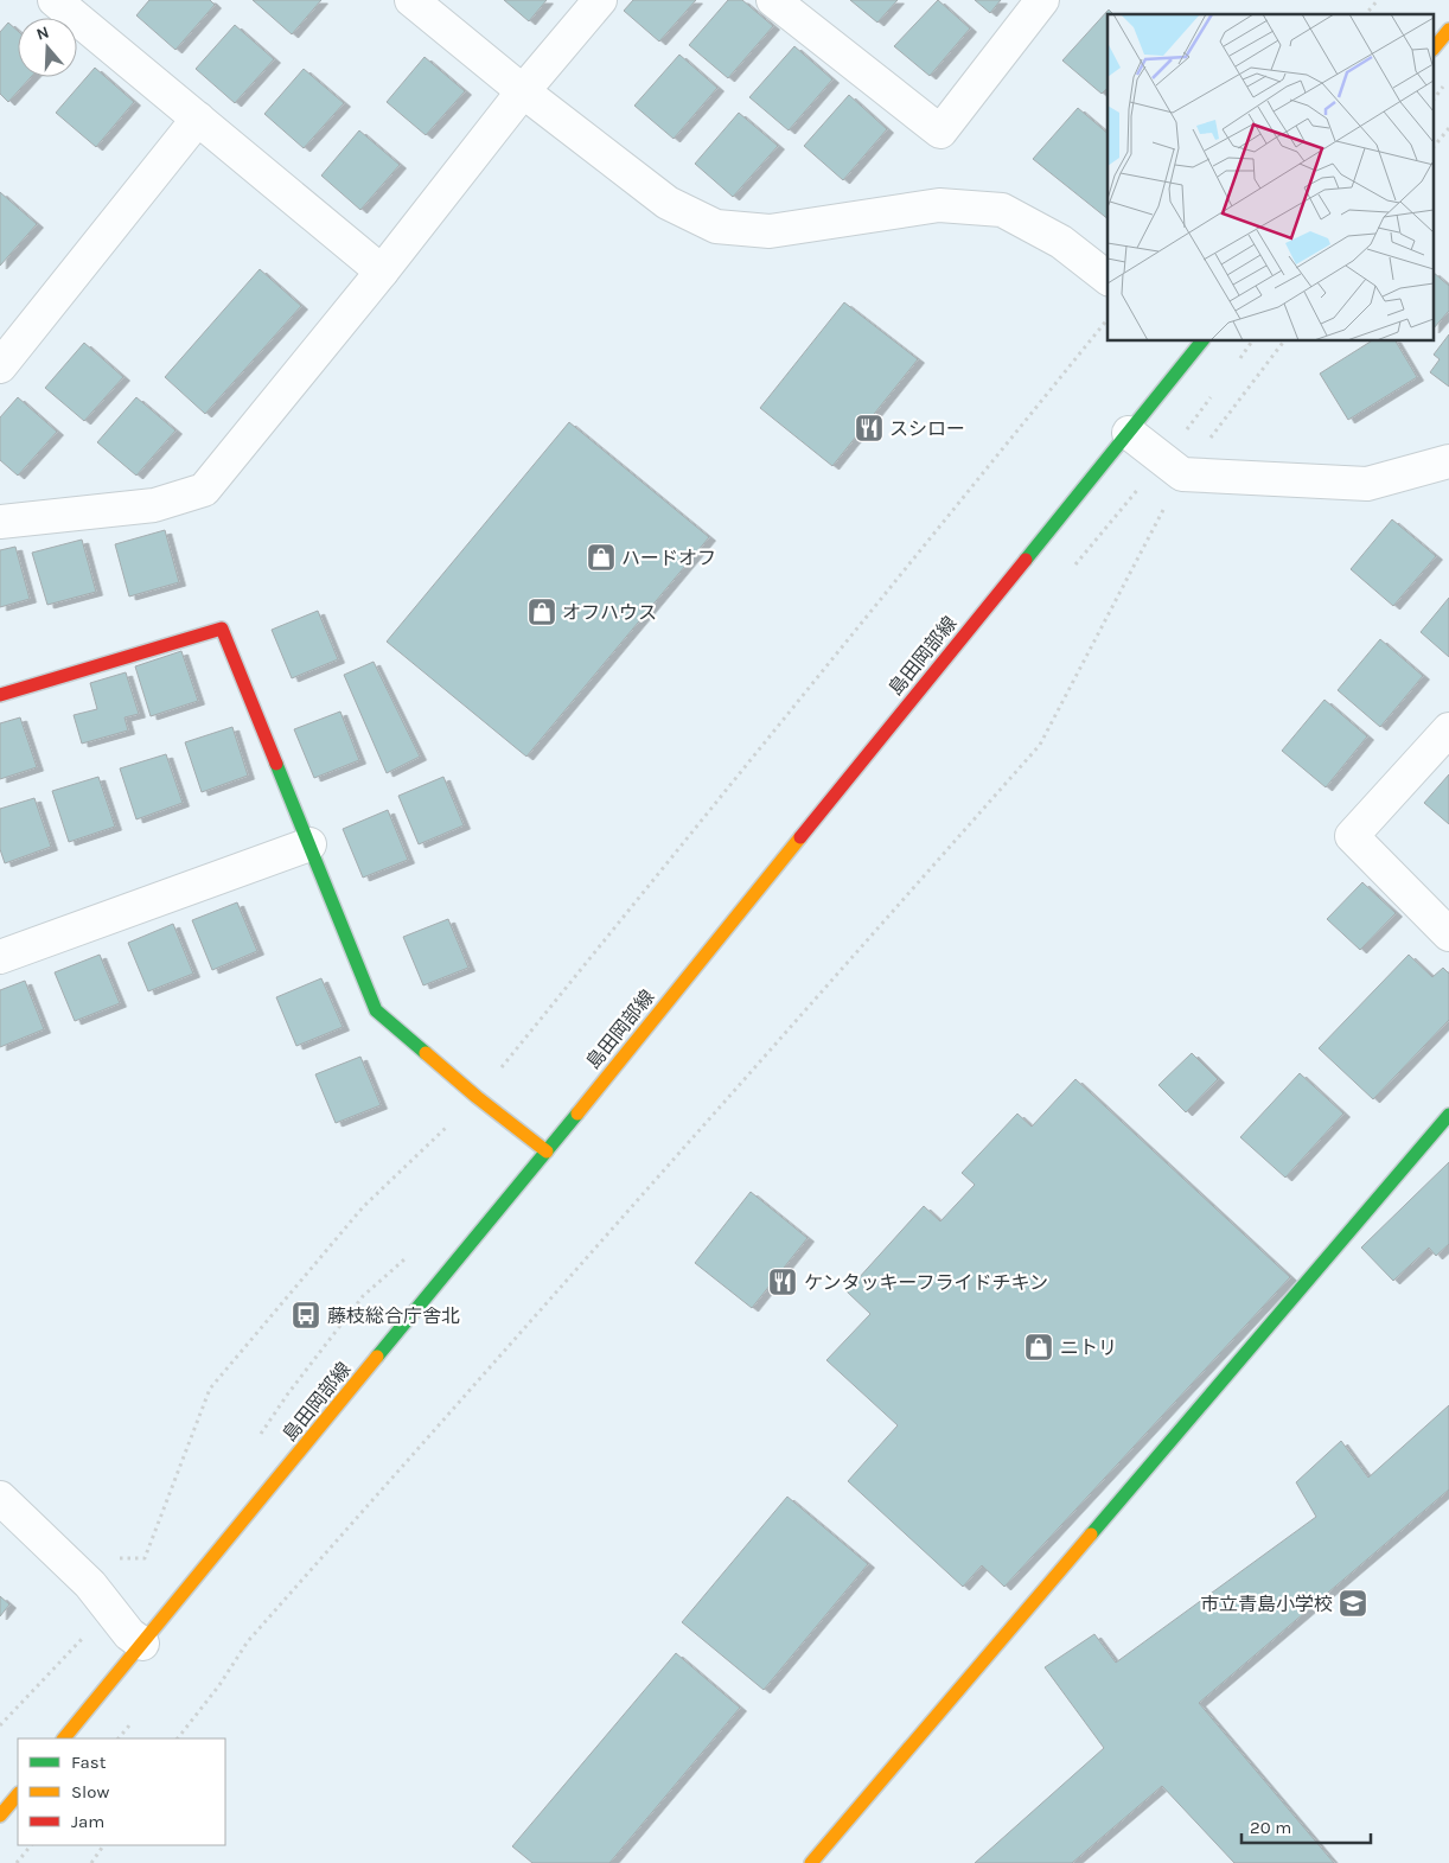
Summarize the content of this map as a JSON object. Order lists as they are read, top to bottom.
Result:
{
  "streets": {
    "main road": ["島田岡部線"]
  },
  "places": {
    "restaurant": ["スシロー", "ケンタッキーフライドチキン"],
    "shop": ["ハードオフ", "オフハウス", "ニトリ"],
    "bus stop": ["藤枝総合庁舎北"],
    "school or university": ["市立青島小学校"]
  },
  "legend": ["Fast", "Slow", "Jam"],
  "scale_bar": "20 m",
  "north": "top"
}
